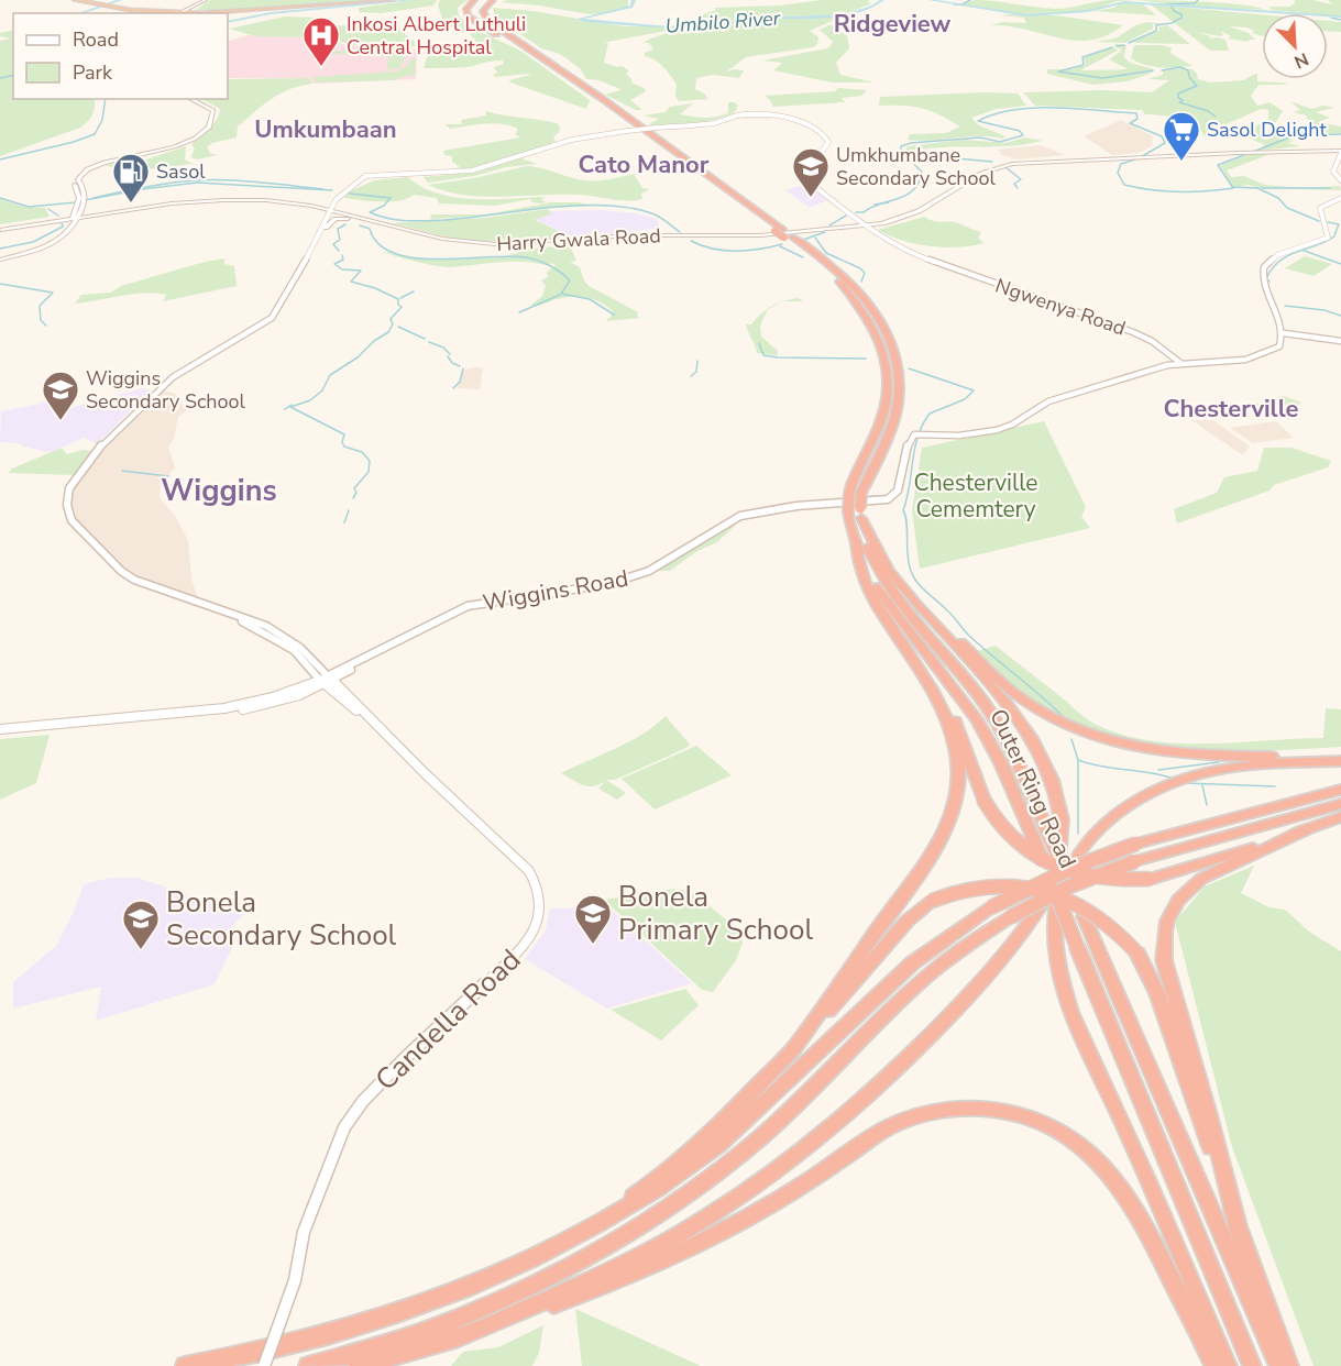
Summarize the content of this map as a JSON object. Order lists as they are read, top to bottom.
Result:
{
  "streets": {
    "highway": ["Outer Ring Road"],
    "main road": ["Harry Gwala Road"],
    "street": ["Ngwenya Road", "Wiggins Road", "Candella Road"]
  },
  "crossings": [
    ["Harry Gwala Road", "Ngwenya Road"],
    ["Harry Gwala Road", "Outer Ring Road"],
    ["Ngwenya Road", "Wiggins Road"],
    ["Wiggins Road", "Candella Road"]
  ],
  "districts": [
    "Ridgeview",
    "Umkumbaan",
    "Cato Manor",
    "Chesterville",
    "Wiggins"
  ],
  "water": ["Umbilo River"],
  "parks": ["Chesterville Cememtery"],
  "places": {
    "hospital": ["Inkosi Albert Luthuli Central Hospital"],
    "supermarket": ["Sasol Delight"],
    "school or university": [
      "Umkhumbane Secondary School",
      "Wiggins Secondary School",
      "Bonela Primary School",
      "Bonela Secondary School"
    ],
    "fuel station": ["Sasol"]
  },
  "legend": ["Road", "Park"],
  "north": "bottom right"
}
